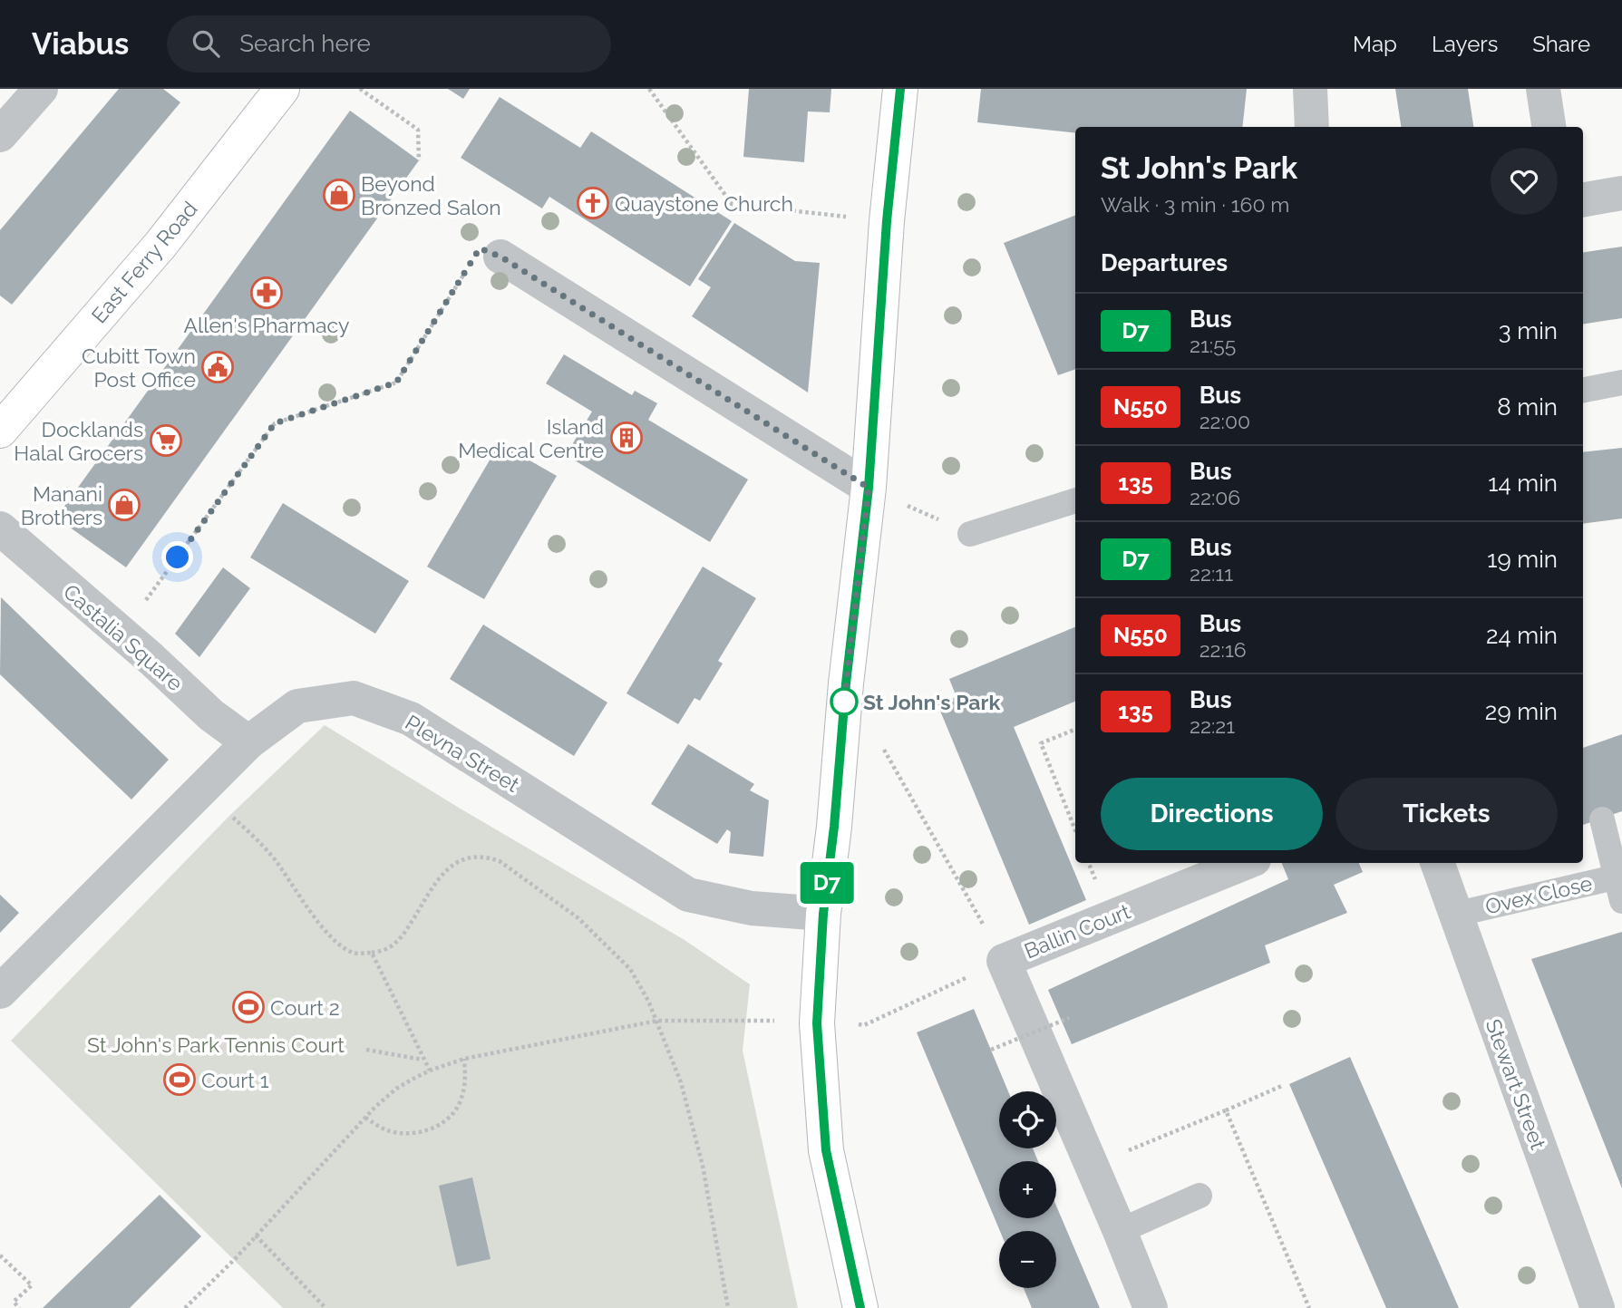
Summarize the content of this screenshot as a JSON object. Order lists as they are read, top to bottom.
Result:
{
  "streets": {
    "main road": ["East Ferry Road"],
    "street": [
      "Castalia Square",
      "Plevna Street",
      "Ballin Court",
      "Stewart Street"
    ],
    "lane": ["Ovex Close"]
  },
  "crossings": [
    ["Castalia Square", "Plevna Street"],
    ["Ovex Close", "Stewart Street"]
  ],
  "parks": ["St John's Park Tennis Court"],
  "places": {
    "shop": ["Beyond Bronzed Salon", "Manani Brothers"],
    "church": ["Quaystone Church"],
    "pharmacy": ["Allen's Pharmacy"],
    "public building": ["Cubitt Town Post Office"],
    "building": ["Island Medical Centre"],
    "supermarket": ["Docklands Halal Grocers"],
    "other": ["St John's Park"],
    "sports": ["Court 2", "Court 1"]
  },
  "lines": ["bus line D7"],
  "page": {
    "header": "Viabus",
    "search": "Search here",
    "nav": ["Map", "Layers", "Share"],
    "on_map": "D7",
    "heading": [
      ["St John's Park", "Walk · 3 min · 160 m"],
      "Departures"
    ],
    "list": [
      {
        "mark": "D7",
        "name": "Bus",
        "note": "21:55",
        "value": "3 min"
      },
      {
        "mark": "N550",
        "name": "Bus",
        "note": "22:00",
        "value": "8 min"
      },
      {
        "mark": "135",
        "name": "Bus",
        "note": "22:06",
        "value": "14 min"
      },
      {
        "mark": "D7",
        "name": "Bus",
        "note": "22:11",
        "value": "19 min"
      },
      {
        "mark": "N550",
        "name": "Bus",
        "note": "22:16",
        "value": "24 min"
      },
      {
        "mark": "135",
        "name": "Bus",
        "note": "22:21",
        "value": "29 min"
      }
    ],
    "buttons": ["Directions", "Tickets"],
    "map_buttons": ["+", "−"]
  }
}
